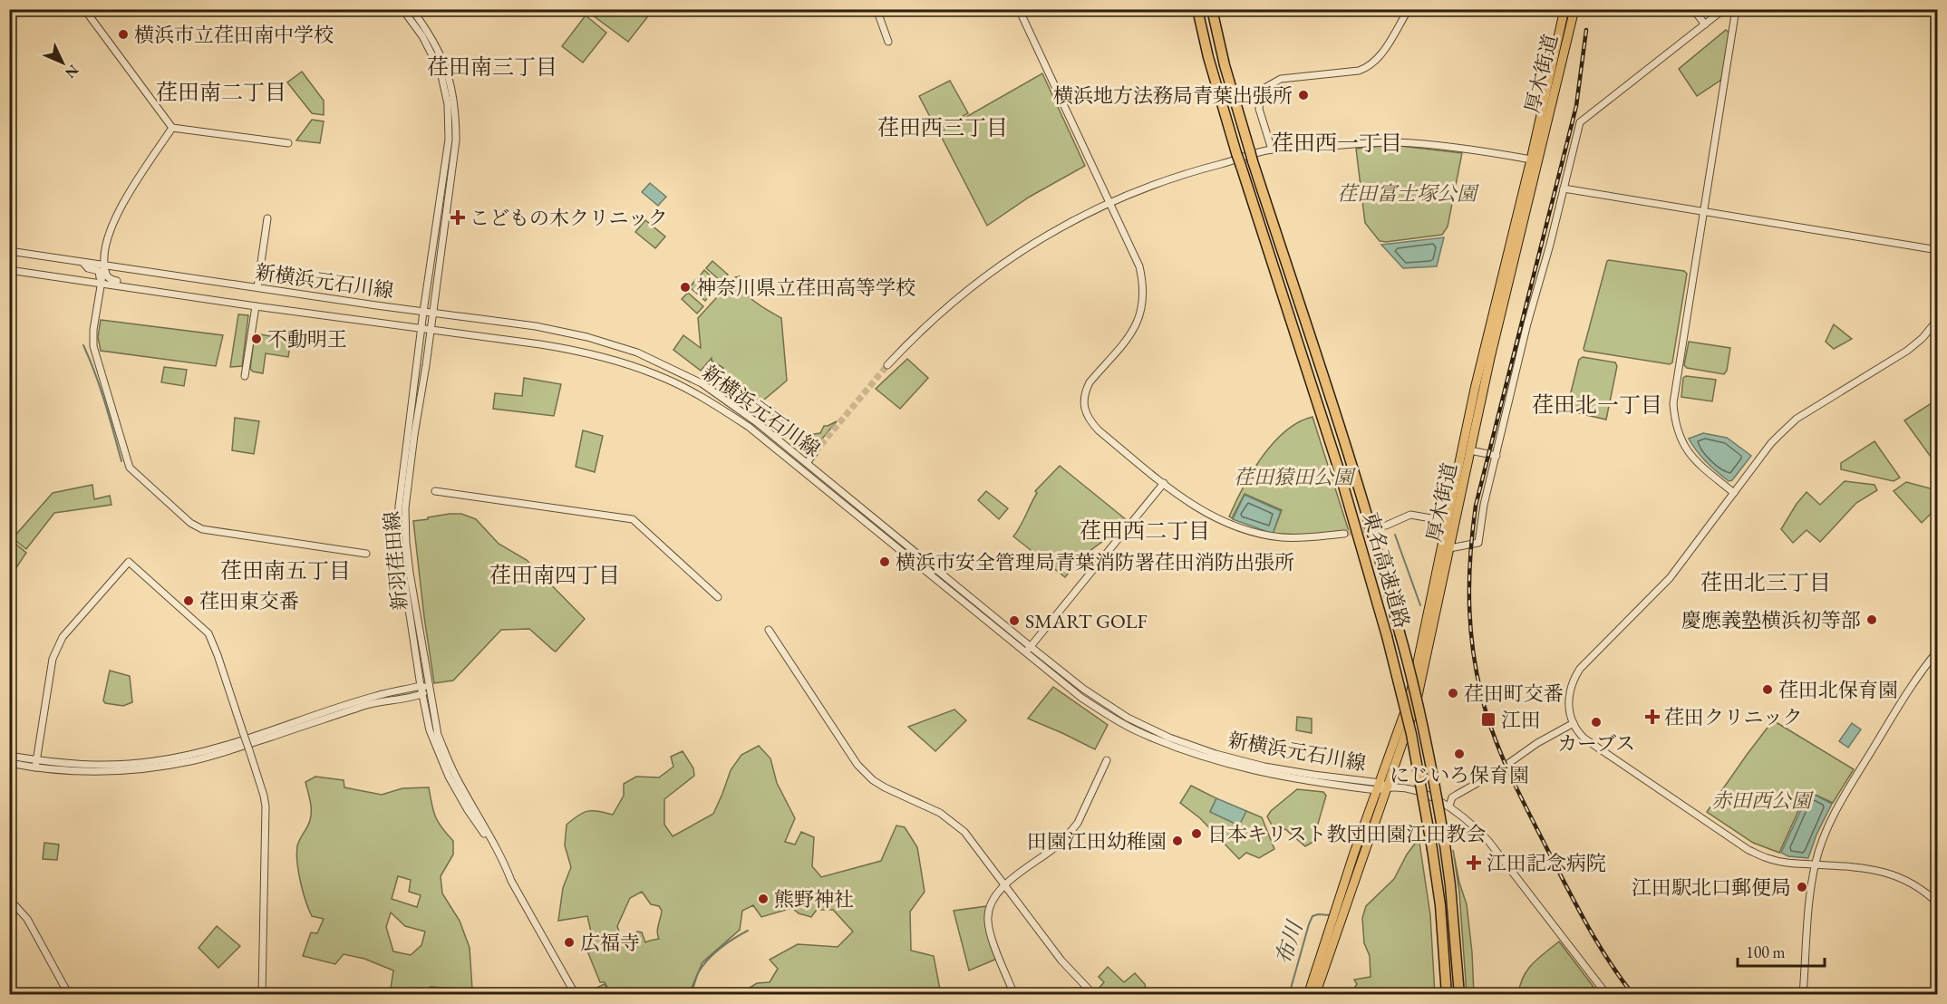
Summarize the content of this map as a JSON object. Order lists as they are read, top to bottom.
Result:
{
  "streets": {
    "highway": ["厚木街道", "東名高速道路"],
    "street": ["新横浜元石川線", "新羽荏田線"]
  },
  "crossings": [
    ["厚木街道", "新横浜元石川線"],
    ["新横浜元石川線", "新羽荏田線"]
  ],
  "districts": [
    "荏田南三丁目",
    "荏田南二丁目",
    "荏田西三丁目",
    "荏田西一丁目",
    "荏田北一丁目",
    "荏田西二丁目",
    "荏田南五丁目",
    "荏田南四丁目",
    "荏田北三丁目"
  ],
  "water": ["布川"],
  "parks": ["荏田富士塚公園", "荏田猿田公園", "赤田西公園"],
  "places": {
    "other": [
      "横浜市立荏田南中学校",
      "横浜地方法務局青葉出張所",
      "神奈川県立荏田高等学校",
      "不動明王",
      "横浜市安全管理局青葉消防署荏田消防出張所",
      "荏田東交番",
      "慶應義塾横浜初等部",
      "SMART GOLF",
      "荏田北保育園",
      "荏田町交番",
      "カーブス",
      "にじいろ保育園",
      "日本キリスト教団田園江田教会",
      "田園江田幼稚園",
      "江田駅北口郵便局",
      "熊野神社",
      "広福寺"
    ],
    "health": ["こどもの木クリニック", "荏田クリニック", "江田記念病院"],
    "transit": ["江田"]
  },
  "scale_bar": "100 m",
  "north": "bottom right"
}
